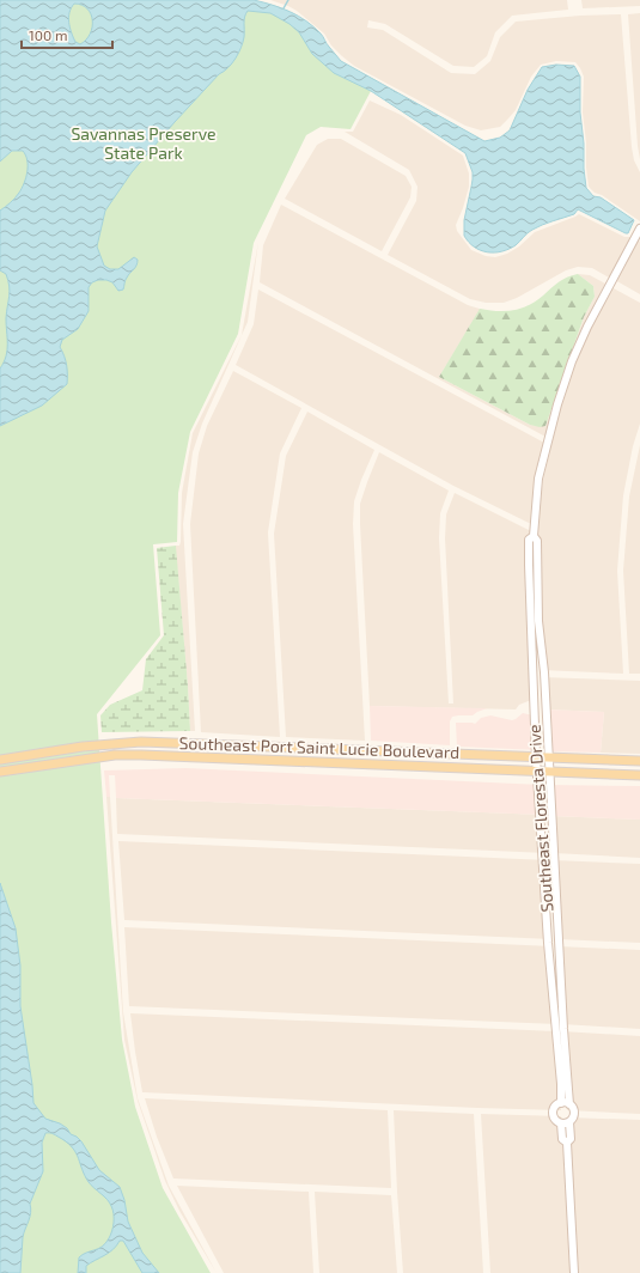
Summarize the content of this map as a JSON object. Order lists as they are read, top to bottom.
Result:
{
  "streets": {
    "main road": ["Southeast Port Saint Lucie Boulevard"],
    "street": ["Southeast Floresta Drive"]
  },
  "crossings": [
    ["Southeast Port Saint Lucie Boulevard", "Southeast Floresta Drive"]
  ],
  "parks": ["Savannas Preserve State Park"],
  "scale_bar": "100 m"
}
